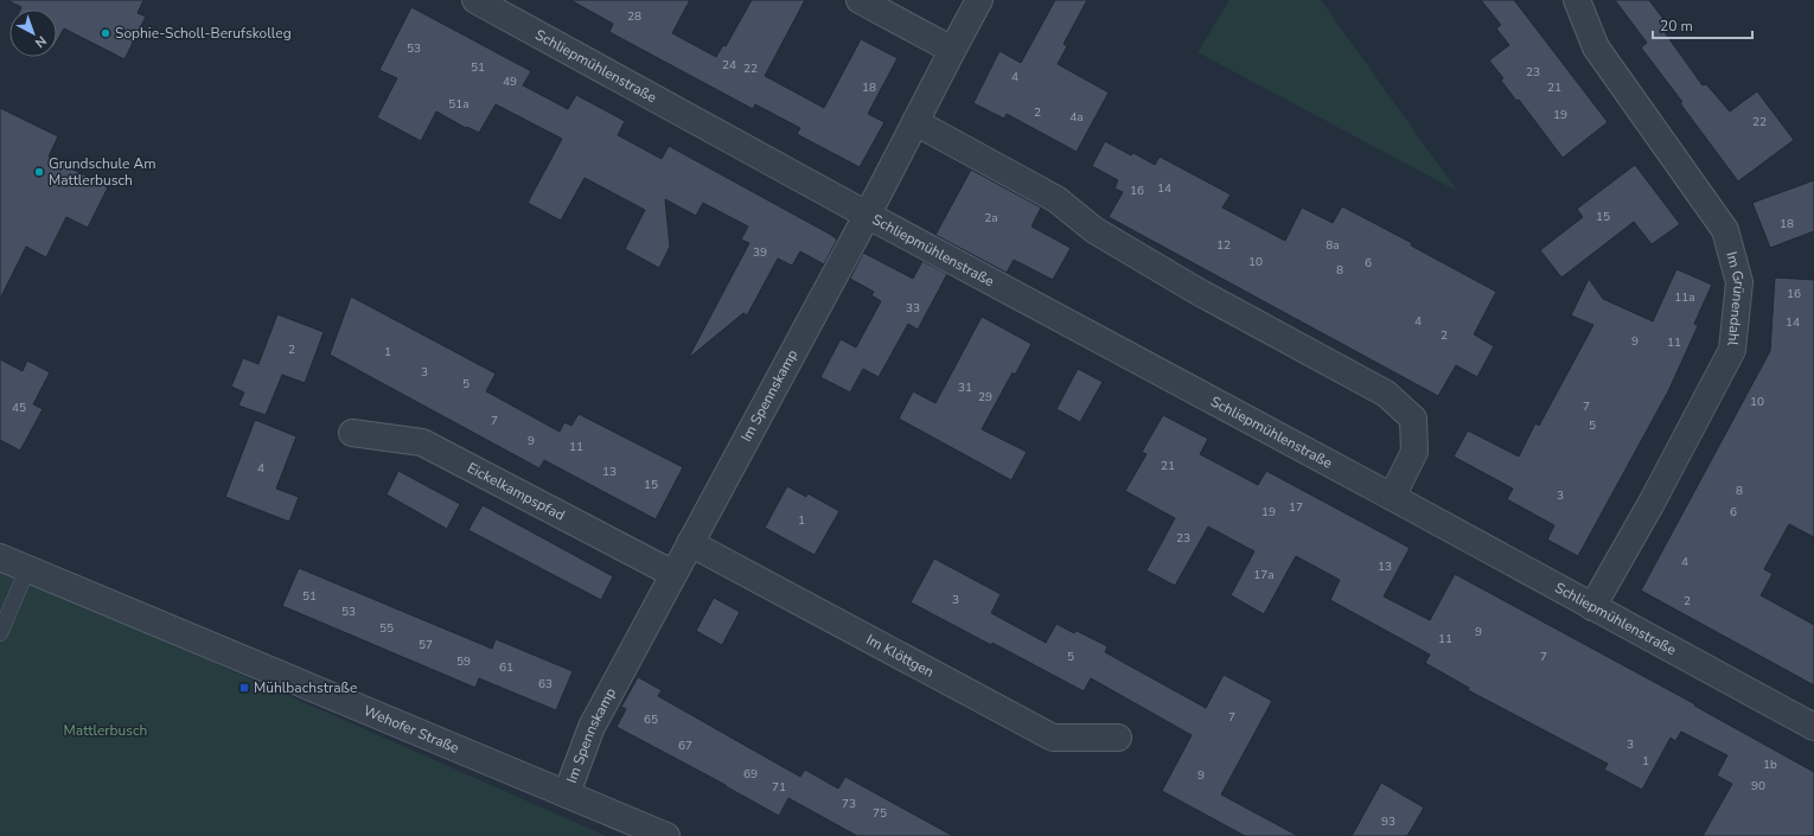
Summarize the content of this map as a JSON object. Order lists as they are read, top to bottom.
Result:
{
  "streets": {
    "street": [
      "Schliepmühlenstraße",
      "Im Grünendahl",
      "Im Spennskamp",
      "Eickelkampspfad",
      "Im Klöttgen",
      "Wehofer Straße"
    ]
  },
  "crossings": [
    ["Schliepmühlenstraße", "Im Grünendahl"],
    ["Schliepmühlenstraße", "Im Spennskamp"],
    ["Im Spennskamp", "Eickelkampspfad"],
    ["Im Spennskamp", "Im Klöttgen"],
    ["Im Spennskamp", "Wehofer Straße"]
  ],
  "parks": ["Mattlerbusch"],
  "places": {
    "other": ["Sophie-Scholl-Berufskolleg", "Grundschule Am Mattlerbusch"],
    "transit": ["Mühlbachstraße"]
  },
  "house_numbers": [
    "28",
    "53",
    "24",
    "51",
    "22",
    "23",
    "4",
    "49",
    "18",
    "21",
    "51a",
    "2",
    "19",
    "4a",
    "22",
    "14",
    "16",
    "15",
    "2a",
    "18",
    "12",
    "8a",
    "39",
    "10",
    "6",
    "8",
    "16",
    "11a",
    "33",
    "4",
    "14",
    "2",
    "9",
    "11",
    "2",
    "1",
    "3",
    "5",
    "31",
    "29",
    "10",
    "7",
    "45",
    "7",
    "5",
    "9",
    "11",
    "21",
    "4",
    "13",
    "15",
    "8",
    "3",
    "17",
    "19",
    "6",
    "1",
    "23",
    "4",
    "13",
    "17a",
    "51",
    "3",
    "2",
    "53",
    "55",
    "9",
    "11",
    "57",
    "5",
    "7",
    "59",
    "61",
    "63",
    "7",
    "65",
    "3",
    "67",
    "1",
    "1b",
    "69",
    "9",
    "90",
    "71",
    "73",
    "75",
    "93"
  ],
  "scale_bar": "20 m",
  "north": "bottom right"
}
